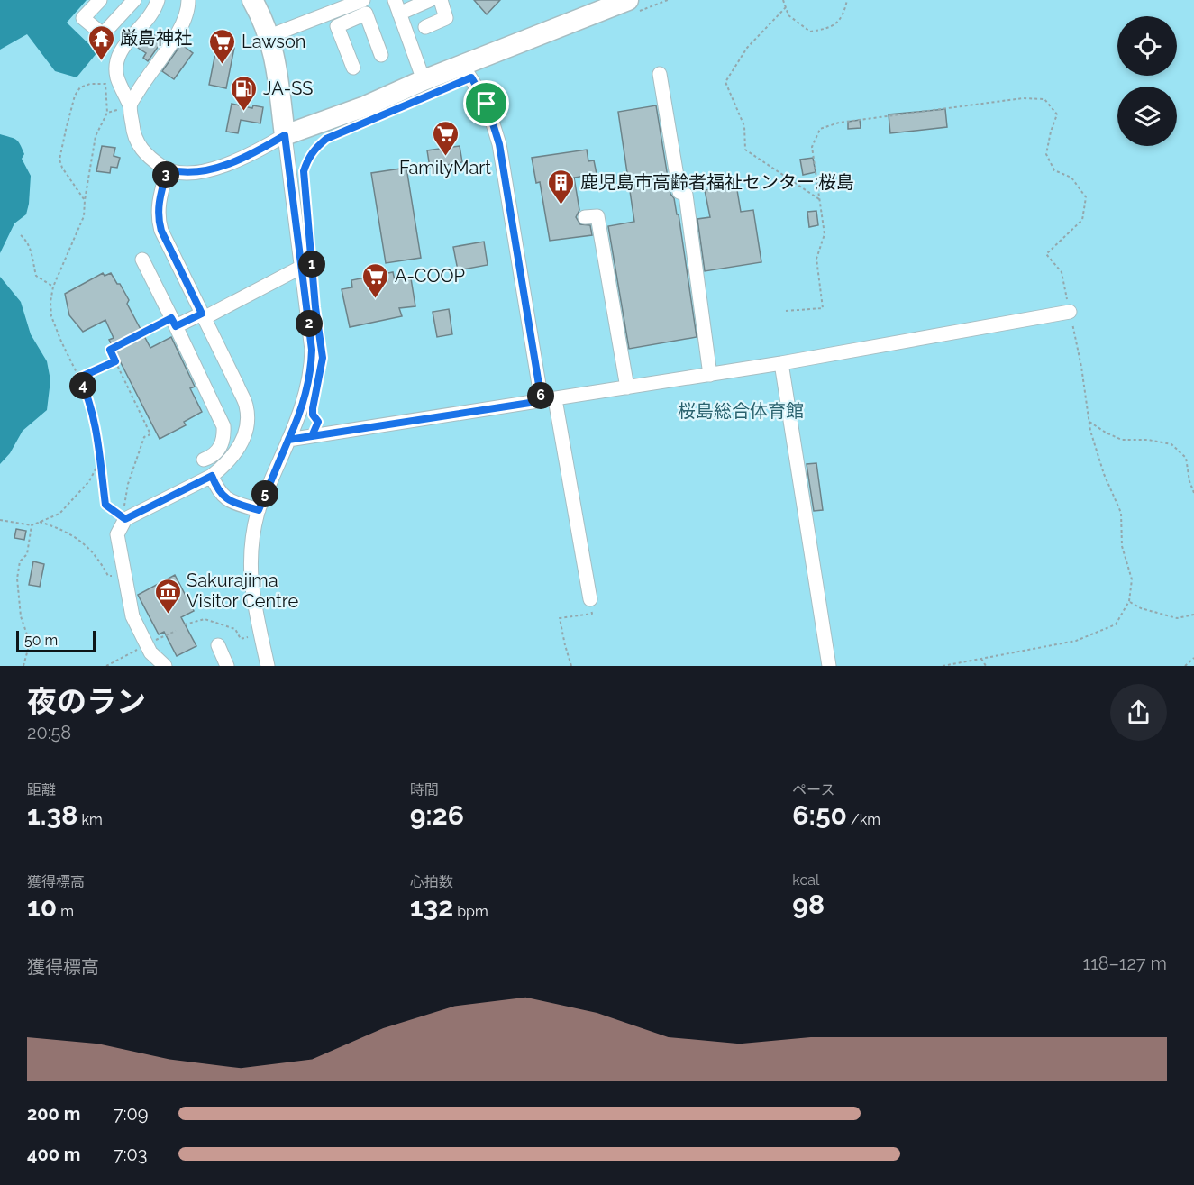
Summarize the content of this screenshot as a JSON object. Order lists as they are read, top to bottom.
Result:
{
  "parks": ["桜島総合体育館"],
  "places": {
    "temple": ["厳島神社"],
    "supermarket": ["Lawson", "FamilyMart", "A-COOP"],
    "fuel station": ["JA-SS"],
    "building": ["鹿児島市高齢者福祉センター;桜島"],
    "museum": ["Sakurajima Visitor Centre"]
  },
  "scale_bar": "50 m",
  "page": {
    "pins": [
      "3",
      "1",
      "2",
      "4",
      "6",
      "5"
    ],
    "scale": "50 m",
    "heading": ["夜のラン", "20:58"],
    "stats": [
      ["距離", "1.38 km"],
      ["時間", "9:26"],
      ["ペース", "6:50 /km"],
      ["獲得標高", "10 m"],
      ["心拍数", "132 bpm"],
      ["kcal", "98"]
    ],
    "chart": ["獲得標高", "118–127 m"],
    "list": [
      {
        "name": "200 m",
        "note": "7:09"
      },
      {
        "name": "400 m",
        "note": "7:03"
      }
    ]
  }
}
